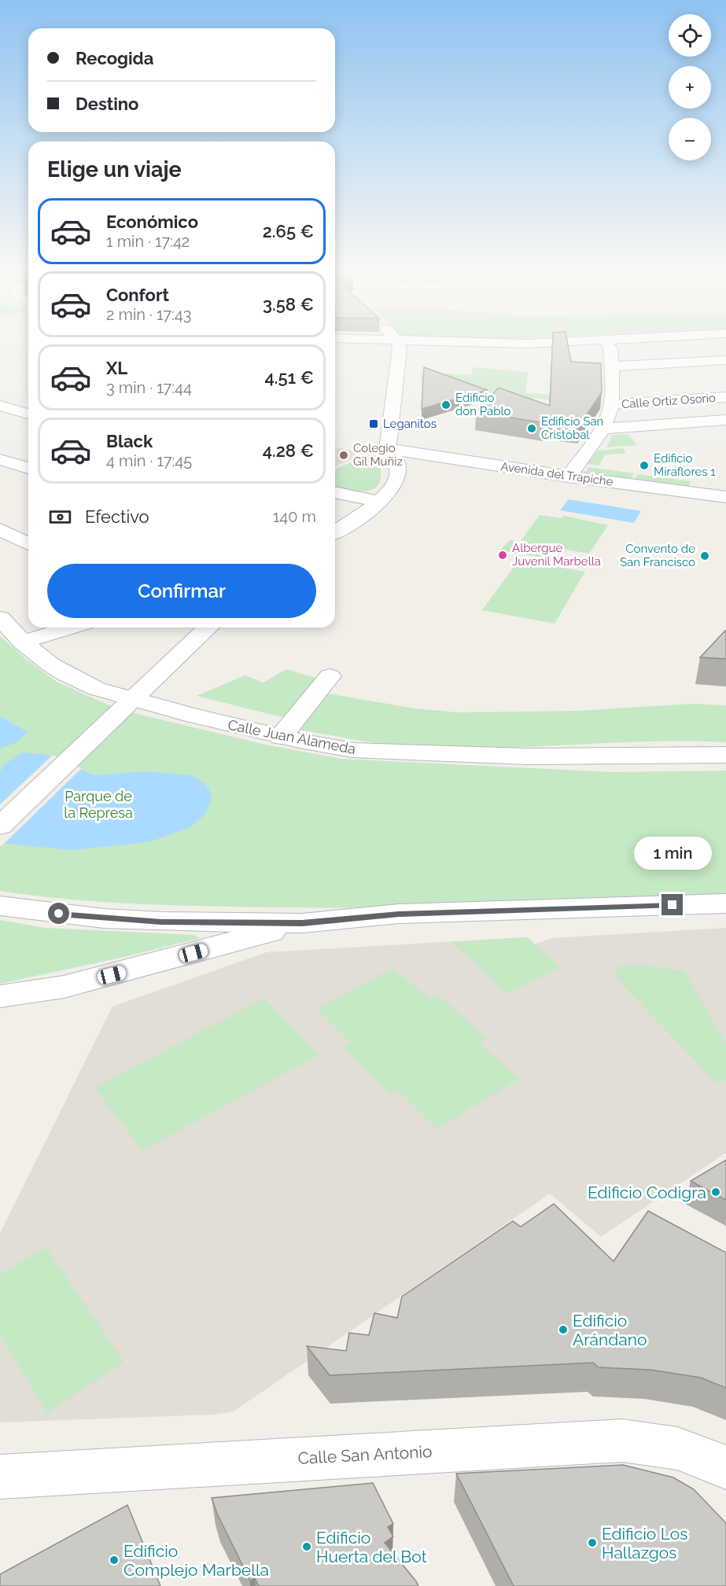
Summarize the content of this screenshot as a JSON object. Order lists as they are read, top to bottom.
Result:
{
  "streets": {
    "street": [
      "Calle Ortiz Osorio",
      "Avenida del Trapiche",
      "Calle Juan Alameda",
      "Calle San Antonio"
    ]
  },
  "parks": ["Parque de la Represa"],
  "places": {
    "other": [
      "Edificio don Pablo",
      "Edificio San Cristóbal",
      "Colegio Gil Muñiz",
      "Edificio Miraflores 1",
      "Albergue Juvenil Marbella",
      "Convento de San Francisco",
      "Edificio Codigra",
      "Edificio Arándano",
      "Edificio Los Hallazgos",
      "Edificio Huerta del Bot",
      "Edificio Complejo Marbella"
    ],
    "transit": ["Leganitos"]
  },
  "page": {
    "map_buttons": ["+", "−"],
    "banner": ["Recogida", "Destino"],
    "heading": "Elige un viaje",
    "list": [
      {
        "name": "Económico",
        "note": "1 min · 17:42",
        "value": "2.65 €"
      },
      {
        "name": "Confort",
        "note": "2 min · 17:43",
        "value": "3.58 €"
      },
      {
        "name": "XL",
        "note": "3 min · 17:44",
        "value": "4.51 €"
      },
      {
        "name": "Black",
        "note": "4 min · 17:45",
        "value": "4.28 €"
      }
    ],
    "pay": ["Efectivo", "140 m"],
    "buttons": "Confirmar",
    "bubble": "1 min"
  }
}
